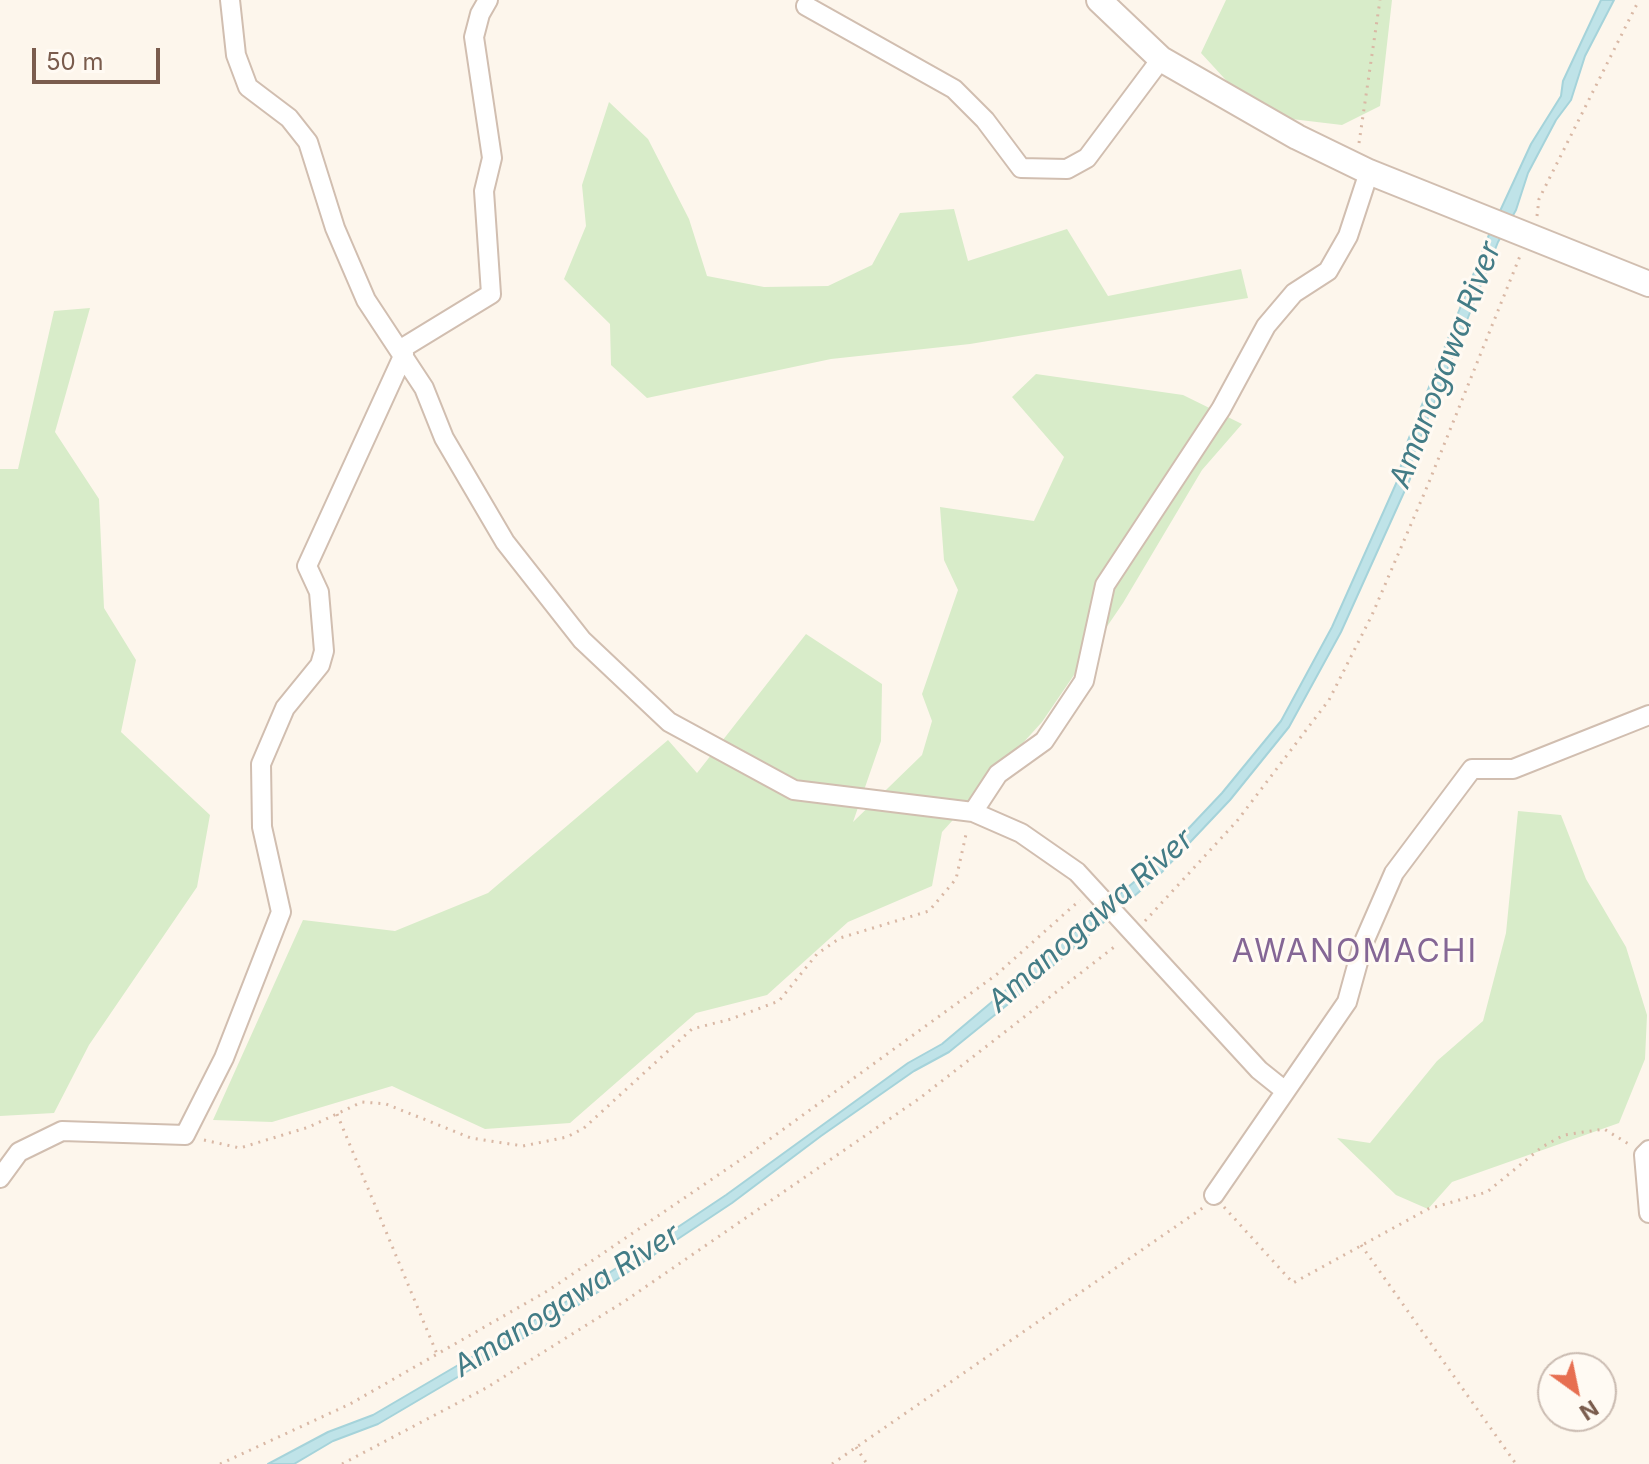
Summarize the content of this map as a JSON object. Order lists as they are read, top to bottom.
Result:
{
  "districts": ["AWANOMACHI"],
  "water": ["Amanogawa River"],
  "scale_bar": "50 m",
  "north": "bottom right"
}
